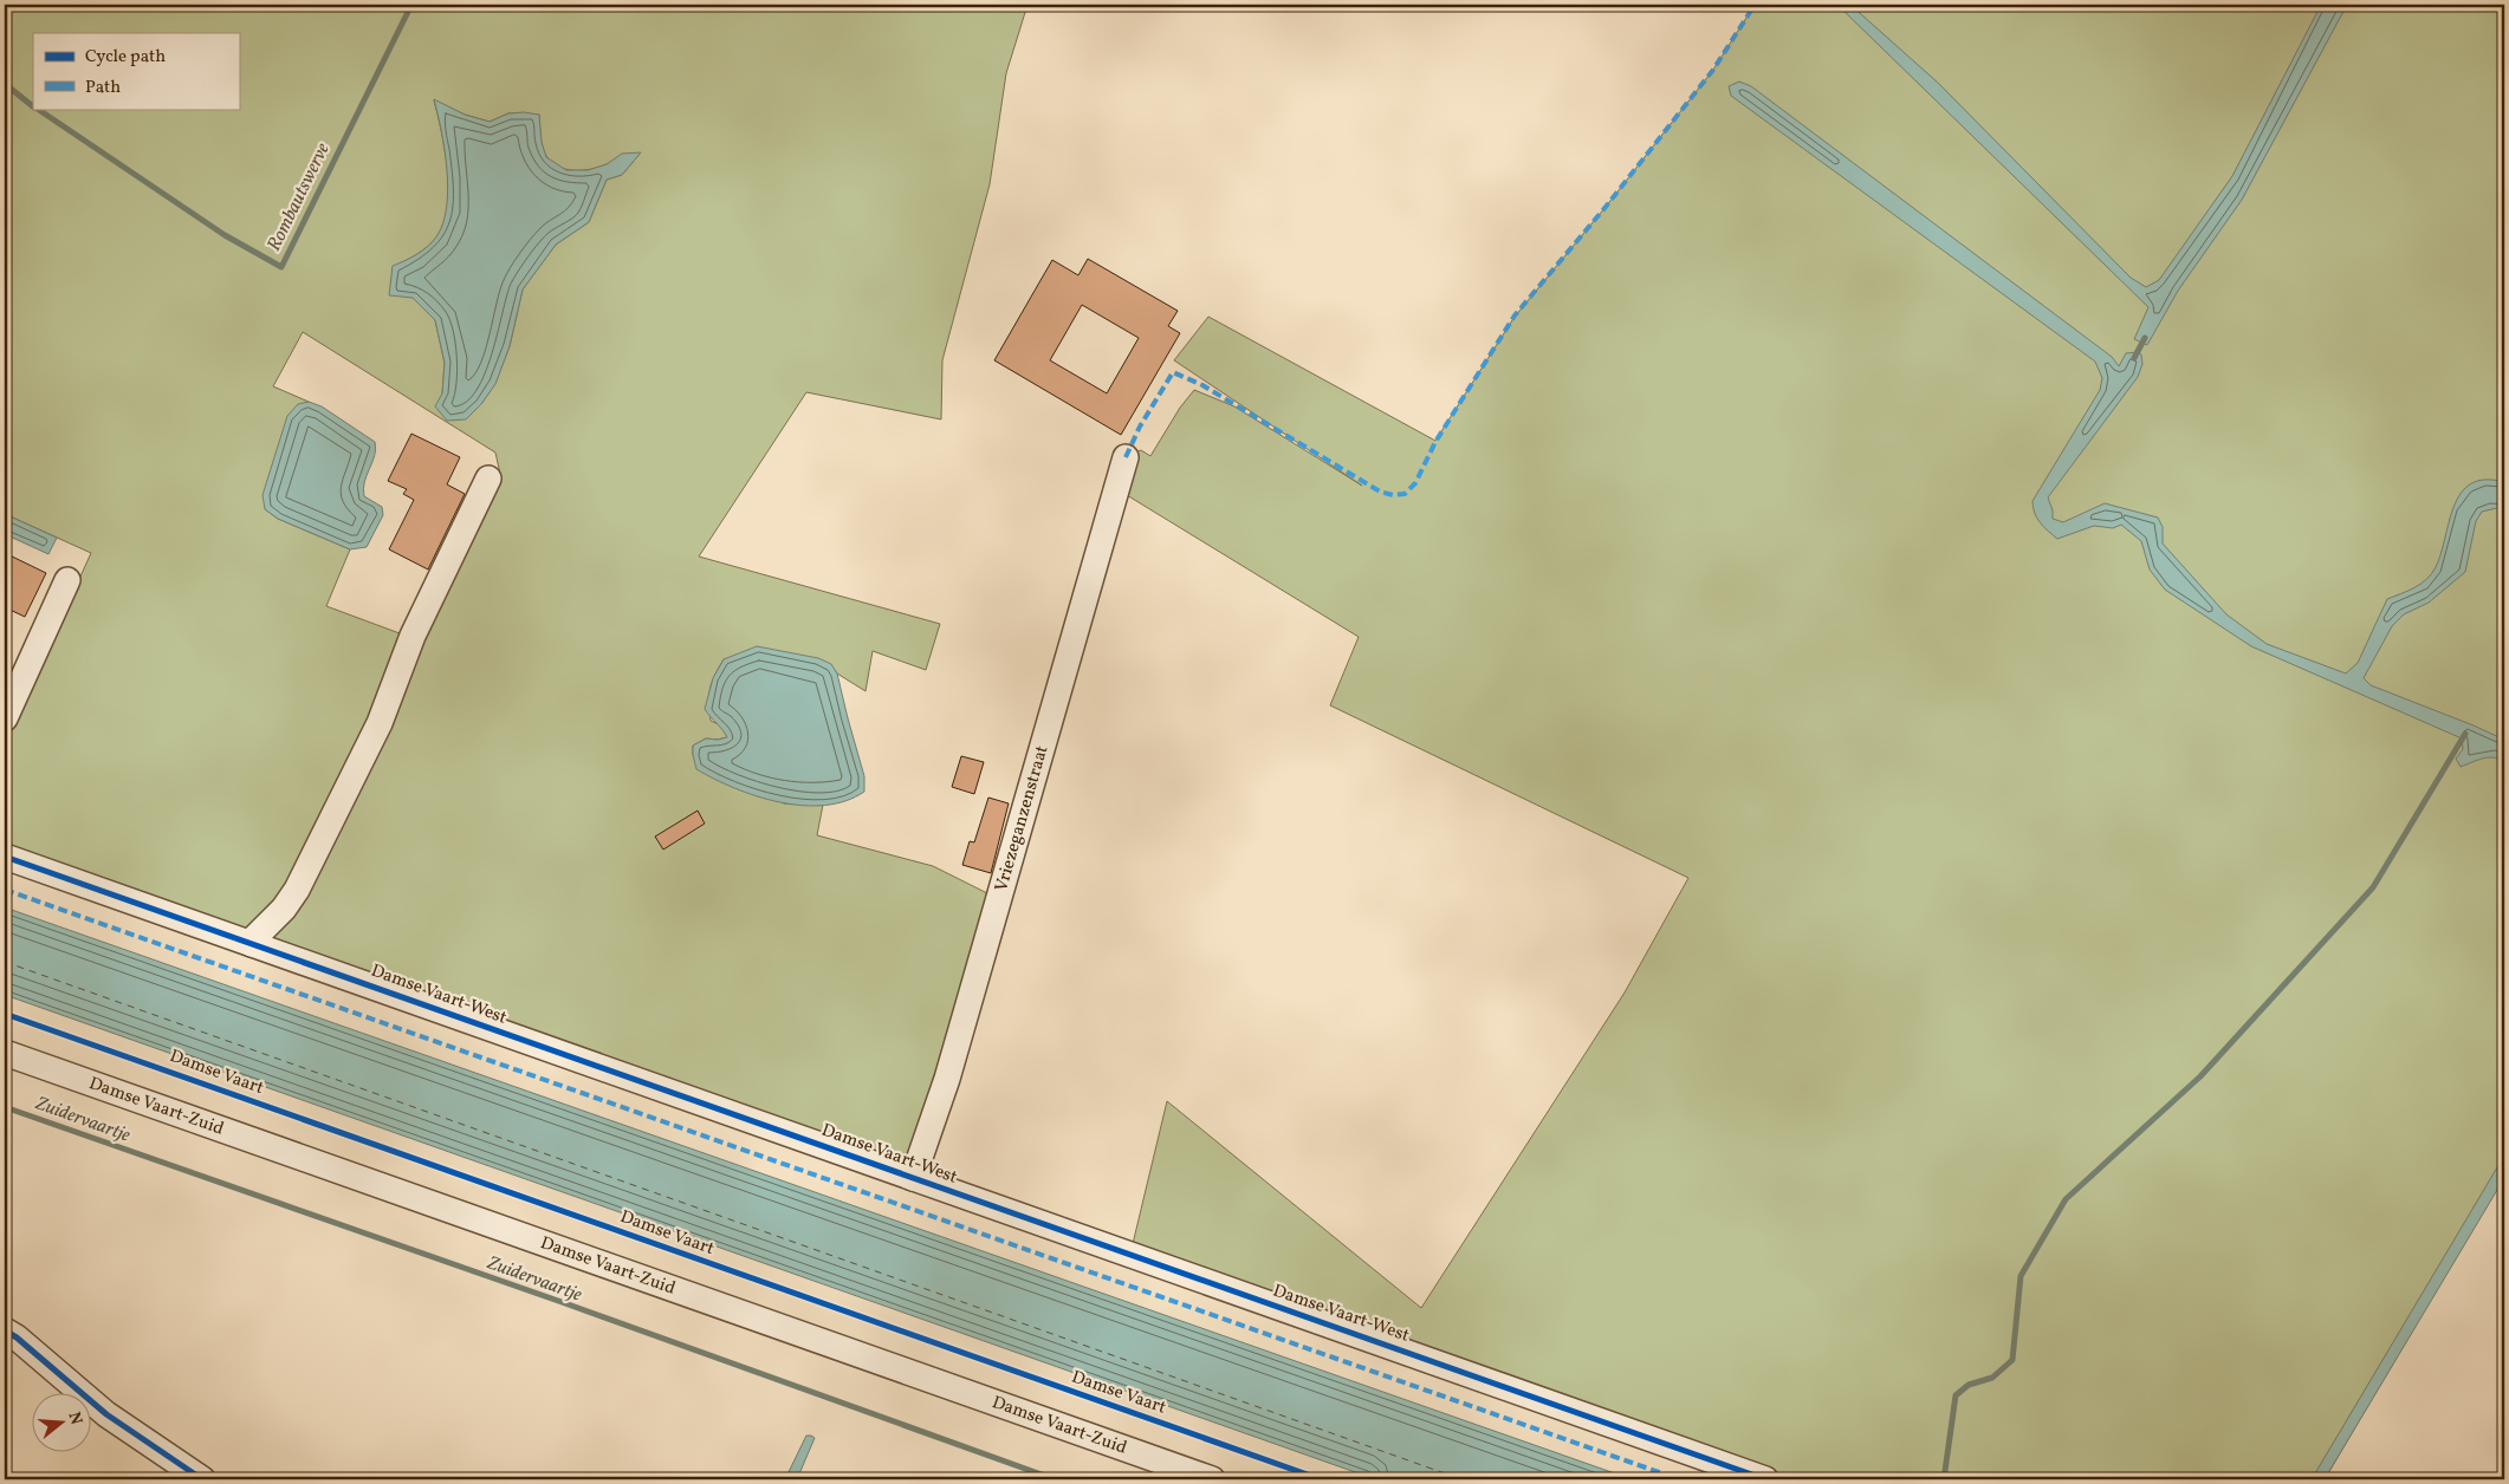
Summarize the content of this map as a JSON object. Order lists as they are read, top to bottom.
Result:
{
  "streets": {
    "street": ["Vriezeganzenstraat", "Damse Vaart-West", "Damse Vaart-Zuid"],
    "cycle path": ["Damse Vaart"]
  },
  "crossings": [
    ["Vriezeganzenstraat", "Damse Vaart-West"]
  ],
  "water": ["Rombautswerve", "Zuidervaartje"],
  "legend": ["Cycle path", "Path"],
  "north": "right"
}
